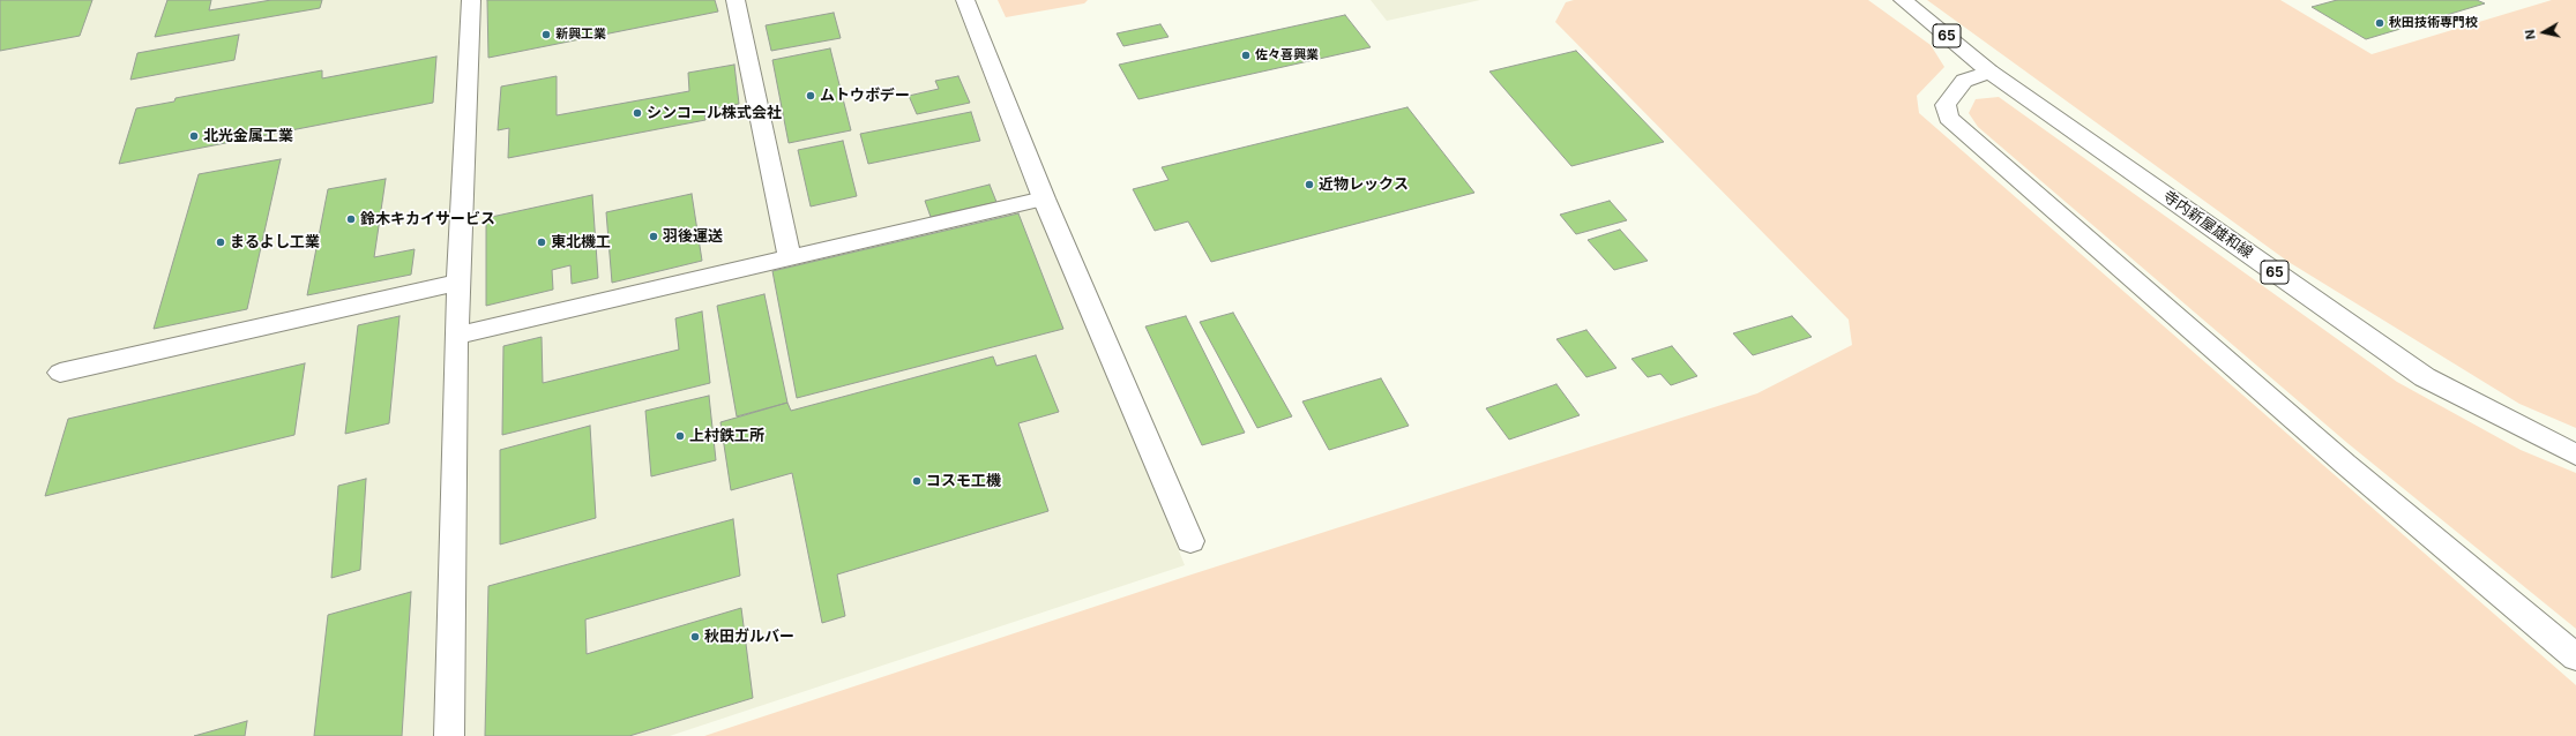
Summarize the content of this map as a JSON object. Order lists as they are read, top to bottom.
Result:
{
  "streets": {
    "street": ["65", "寺内新屋雄和線"]
  },
  "places": [
    "秋田技術専門校",
    "新興工業",
    "佐々喜興業",
    "ムトウボデー",
    "シンコール株式会社",
    "北光金属工業",
    "近物レックス",
    "鈴木キカイサービス",
    "羽後運送",
    "まるよし工業",
    "東北機工",
    "上村鉄工所",
    "コスモ工機",
    "秋田ガルバー"
  ],
  "north": "left"
}
